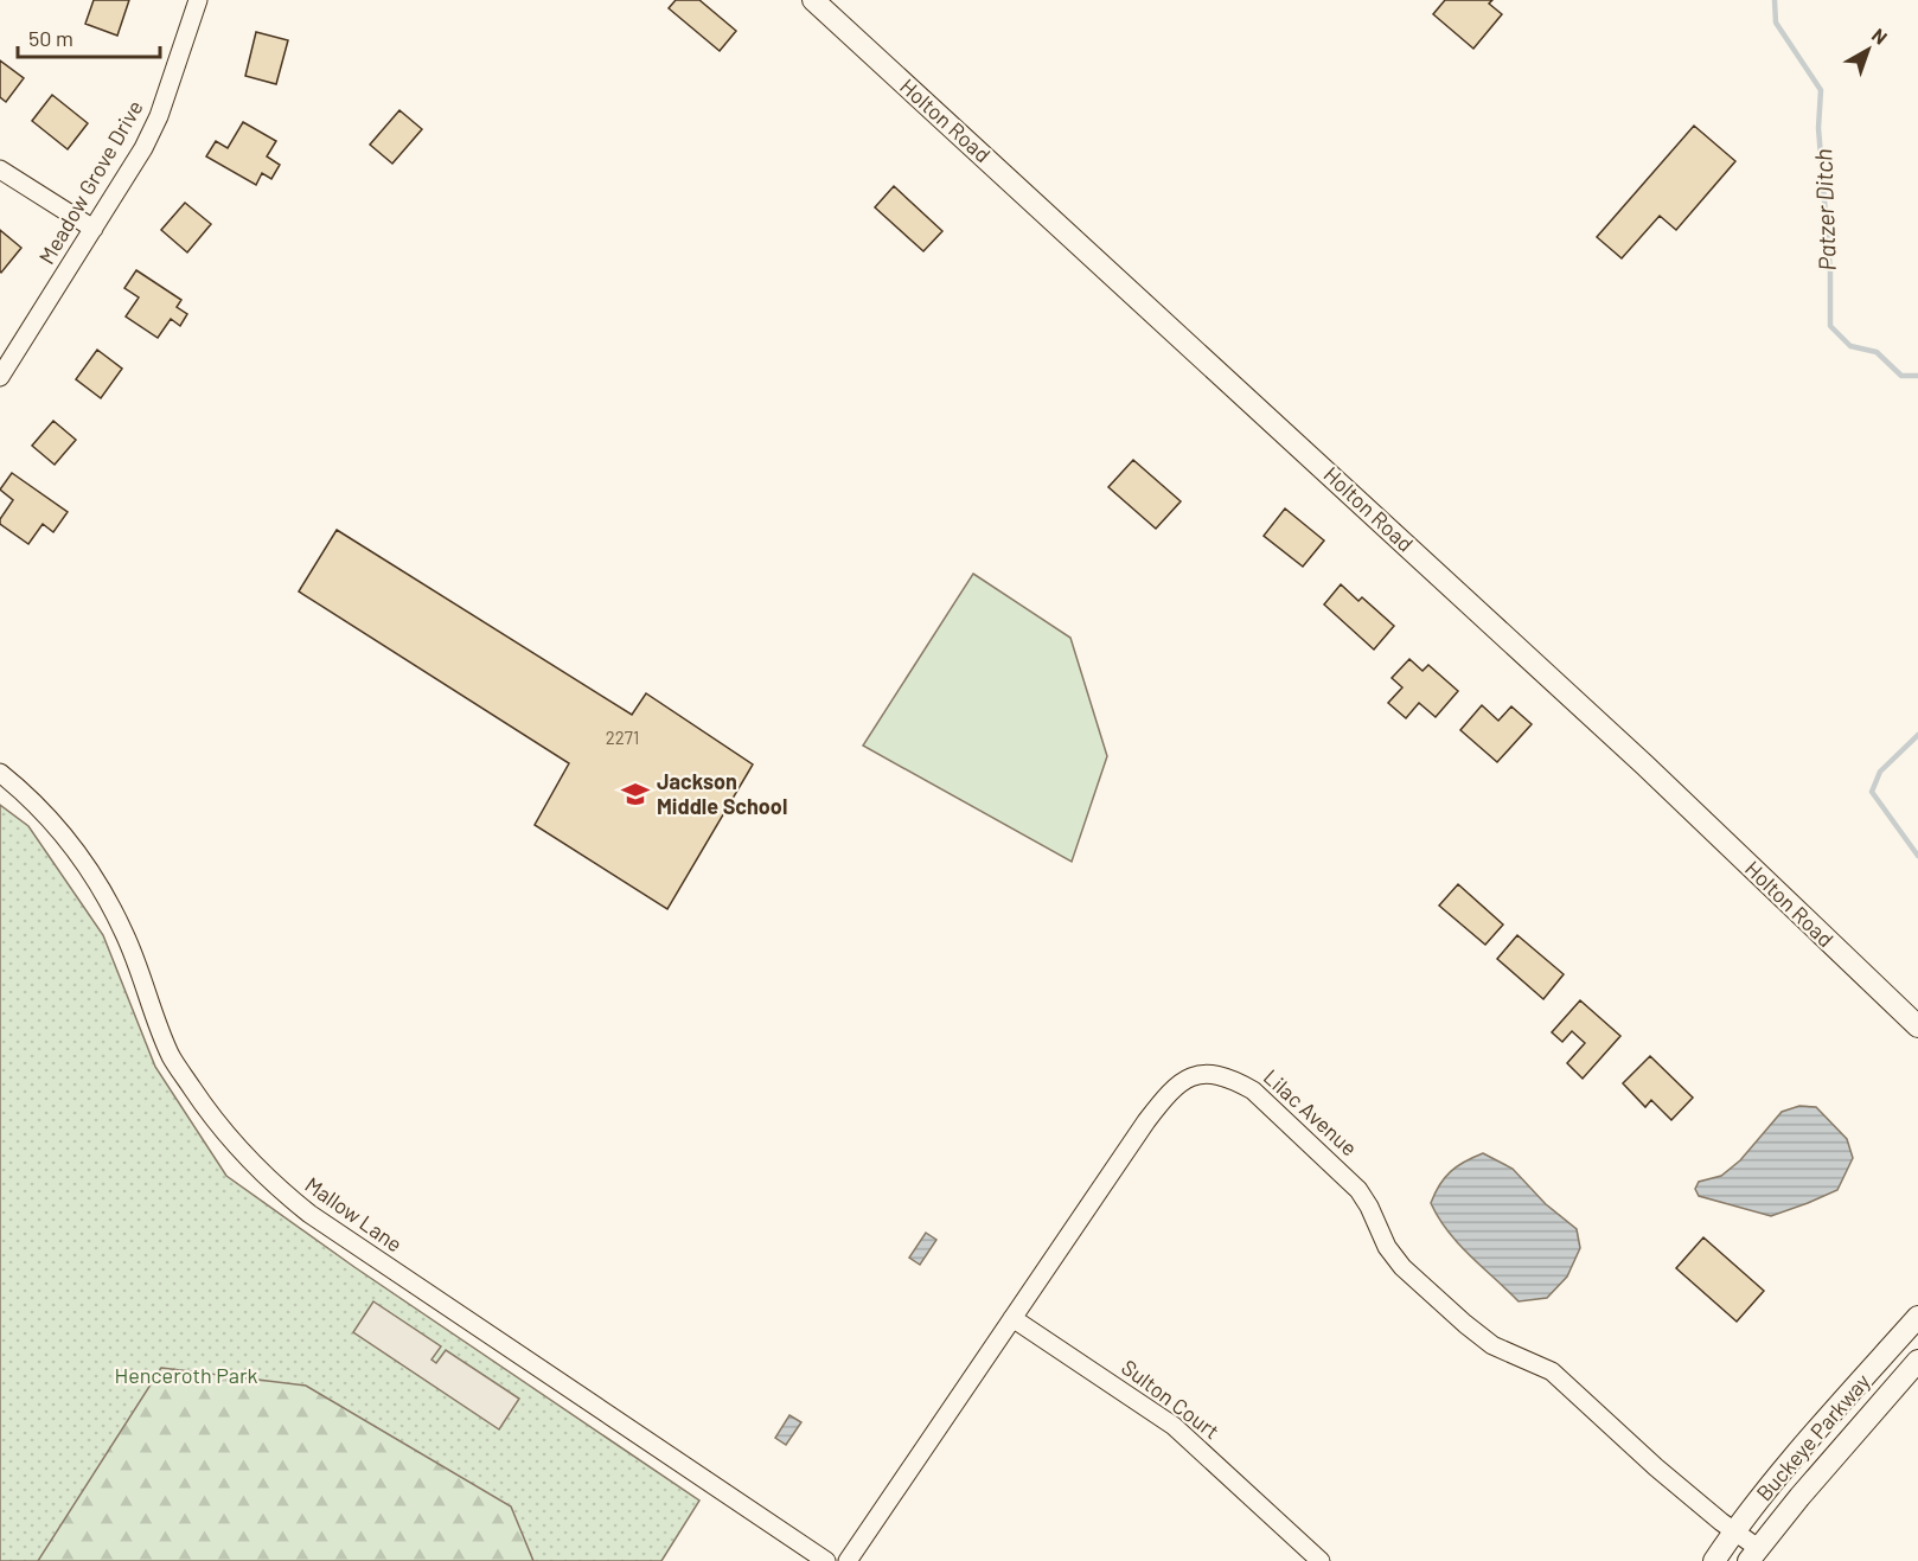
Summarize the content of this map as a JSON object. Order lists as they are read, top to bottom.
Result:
{
  "streets": {
    "street": [
      "Holton Road",
      "Meadow Grove Drive",
      "Lilac Avenue",
      "Mallow Lane",
      "Sulton Court",
      "Buckeye Parkway"
    ]
  },
  "crossings": [
    ["Lilac Avenue", "Sulton Court"],
    ["Lilac Avenue", "Buckeye Parkway"]
  ],
  "water": ["Patzer Ditch"],
  "parks": ["Henceroth Park"],
  "places": {
    "school or university": ["Jackson Middle School"]
  },
  "house_numbers": ["2271"],
  "scale_bar": "50 m",
  "north": "top right"
}
